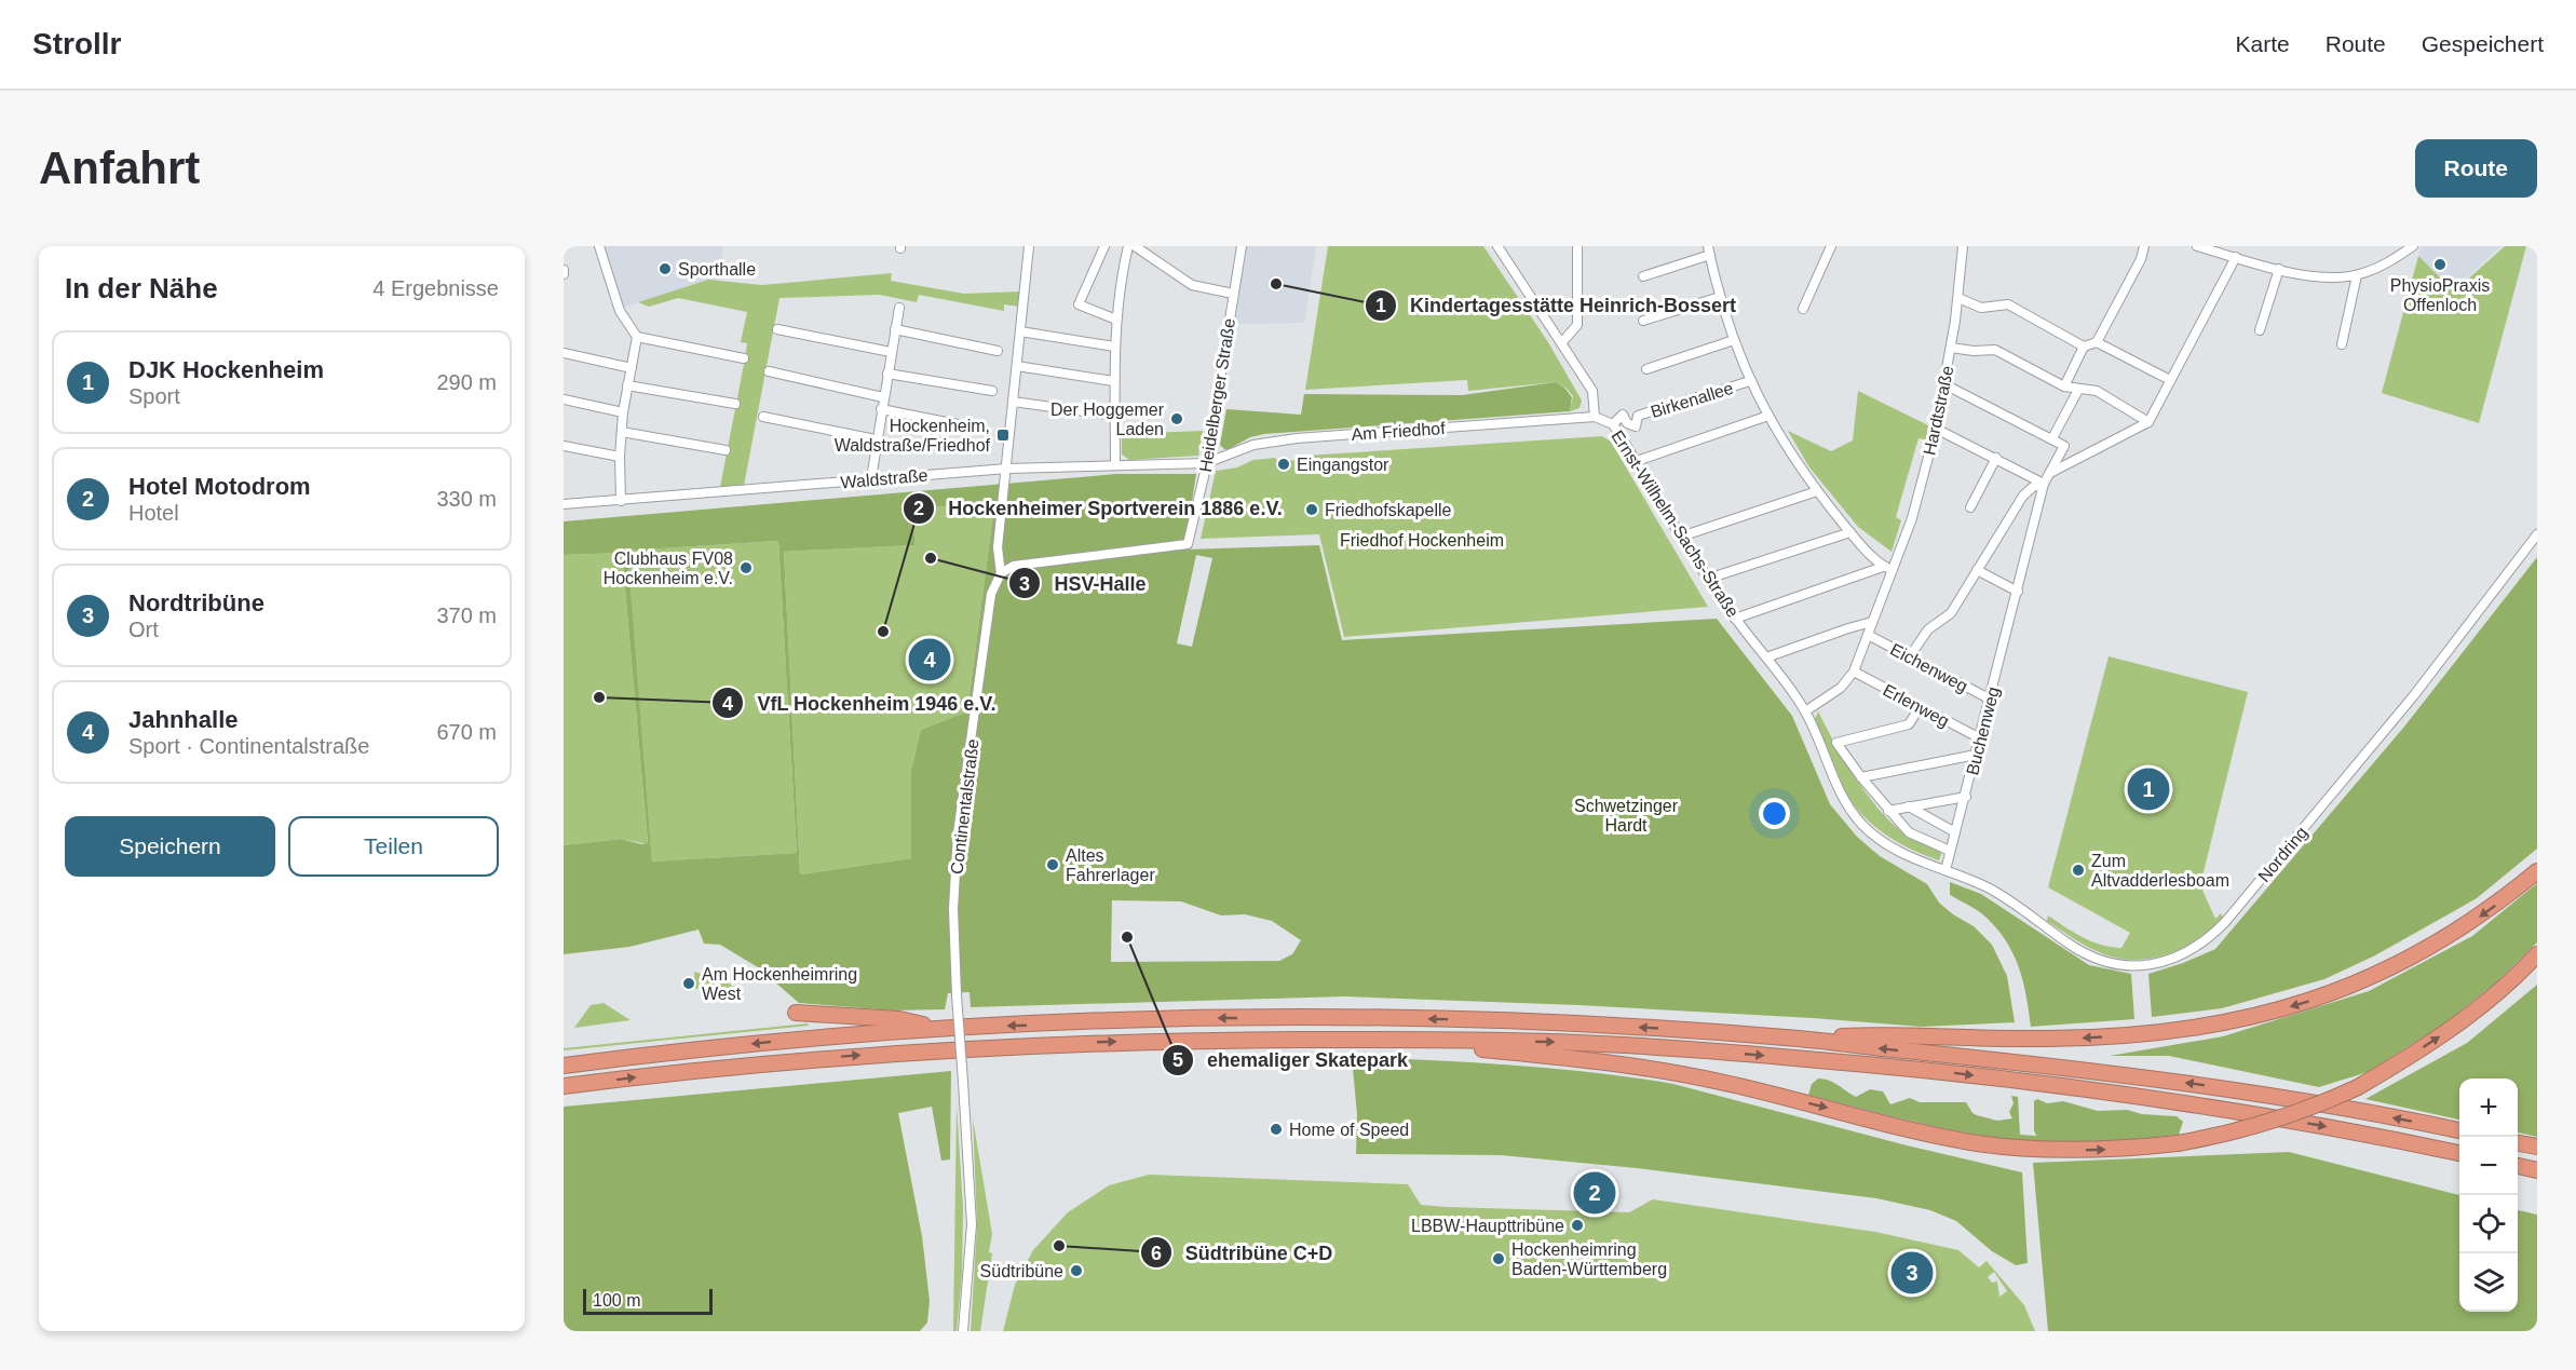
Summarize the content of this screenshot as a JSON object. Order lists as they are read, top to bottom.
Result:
{
  "streets": {
    "street": [
      "Heidelberger Straße",
      "Birkenallee",
      "Hardtstraße",
      "Am Friedhof",
      "Waldstraße",
      "Ernst-Wilhelm-Sachs-Straße",
      "Eichenweg",
      "Erlenweg",
      "Buchenweg",
      "Continentalstraße",
      "Nordring"
    ]
  },
  "crossings": [
    ["Heidelberger Straße", "Am Friedhof"],
    ["Heidelberger Straße", "Waldstraße"],
    ["Heidelberger Straße", "Continentalstraße"],
    ["Birkenallee", "Hardtstraße"],
    ["Birkenallee", "Ernst-Wilhelm-Sachs-Straße"],
    ["Am Friedhof", "Waldstraße"],
    ["Am Friedhof", "Ernst-Wilhelm-Sachs-Straße"],
    ["Waldstraße", "Continentalstraße"],
    ["Ernst-Wilhelm-Sachs-Straße", "Buchenweg"],
    ["Ernst-Wilhelm-Sachs-Straße", "Nordring"],
    ["Eichenweg", "Buchenweg"],
    ["Erlenweg", "Buchenweg"],
    ["Buchenweg", "Nordring"]
  ],
  "parks": ["Friedhof Hockenheim", "Schwetzinger Hardt"],
  "places": {
    "other": [
      "PhysioPraxis Offenloch",
      "Sporthalle",
      "Kindertagesstätte Heinrich-Bossert",
      "Der Hoggemer Laden",
      "Eingangstor",
      "Friedhofskapelle",
      "HSV-Halle",
      "Clubhaus FV08 Hockenheim e.V.",
      "Hockenheimer Sportverein 1886 e.V.",
      "VfL Hockenheim 1946 e.V.",
      "Altes Fahrerlager",
      "Zum Altvadderlesboam",
      "ehemaliger Skatepark",
      "Am Hockenheimring West",
      "Home of Speed",
      "LBBW-Haupttribüne",
      "Südtribüne C+D",
      "Hockenheimring Baden-Württemberg",
      "Südtribüne"
    ],
    "transit": ["Hockenheim, Waldstraße/Friedhof"]
  },
  "scale_bar": "100 m",
  "page": {
    "header": "Strollr",
    "nav": ["Karte", "Route", "Gespeichert"],
    "buttons": [
      "Route",
      ["Speichern", "Teilen"]
    ],
    "title": "Anfahrt",
    "heading": ["In der Nähe", "4 Ergebnisse"],
    "list": [
      {
        "mark": "1",
        "name": "DJK Hockenheim",
        "note": "Sport",
        "value": "290 m"
      },
      {
        "mark": "2",
        "name": "Hotel Motodrom",
        "note": "Hotel",
        "value": "330 m"
      },
      {
        "mark": "3",
        "name": "Nordtribüne",
        "note": "Ort",
        "value": "370 m"
      },
      {
        "mark": "4",
        "name": "Jahnhalle",
        "note": "Sport · Continentalstraße",
        "value": "670 m"
      }
    ],
    "pins": [
      "4",
      "1",
      "2",
      "3"
    ],
    "map_buttons": ["+", "−"],
    "scale": "100 m"
  }
}
